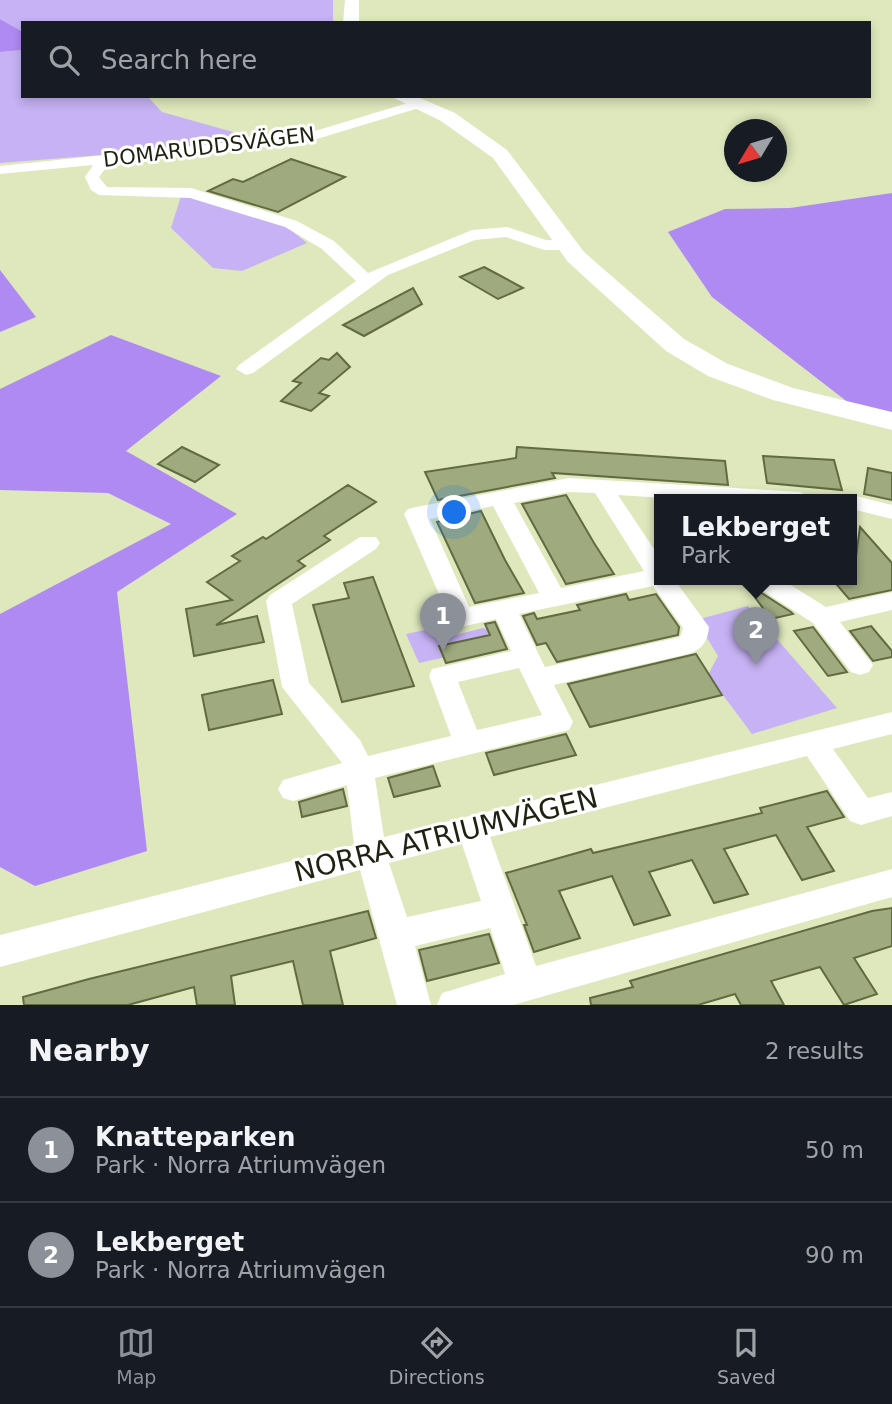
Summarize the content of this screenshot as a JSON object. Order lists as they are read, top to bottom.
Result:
{
  "streets": {
    "street": ["DOMARUDDSVÄGEN", "NORRA ATRIUMVÄGEN"]
  },
  "north": "bottom left",
  "page": {
    "search": "Search here",
    "popup": ["Lekberget", "Park"],
    "pins": ["1", "2"],
    "heading": ["Nearby", "2 results"],
    "list": [
      {
        "mark": "1",
        "name": "Knatteparken",
        "note": "Park · Norra Atriumvägen",
        "value": "50 m"
      },
      {
        "mark": "2",
        "name": "Lekberget",
        "note": "Park · Norra Atriumvägen",
        "value": "90 m"
      }
    ],
    "nav": ["Map", "Directions", "Saved"]
  }
}
